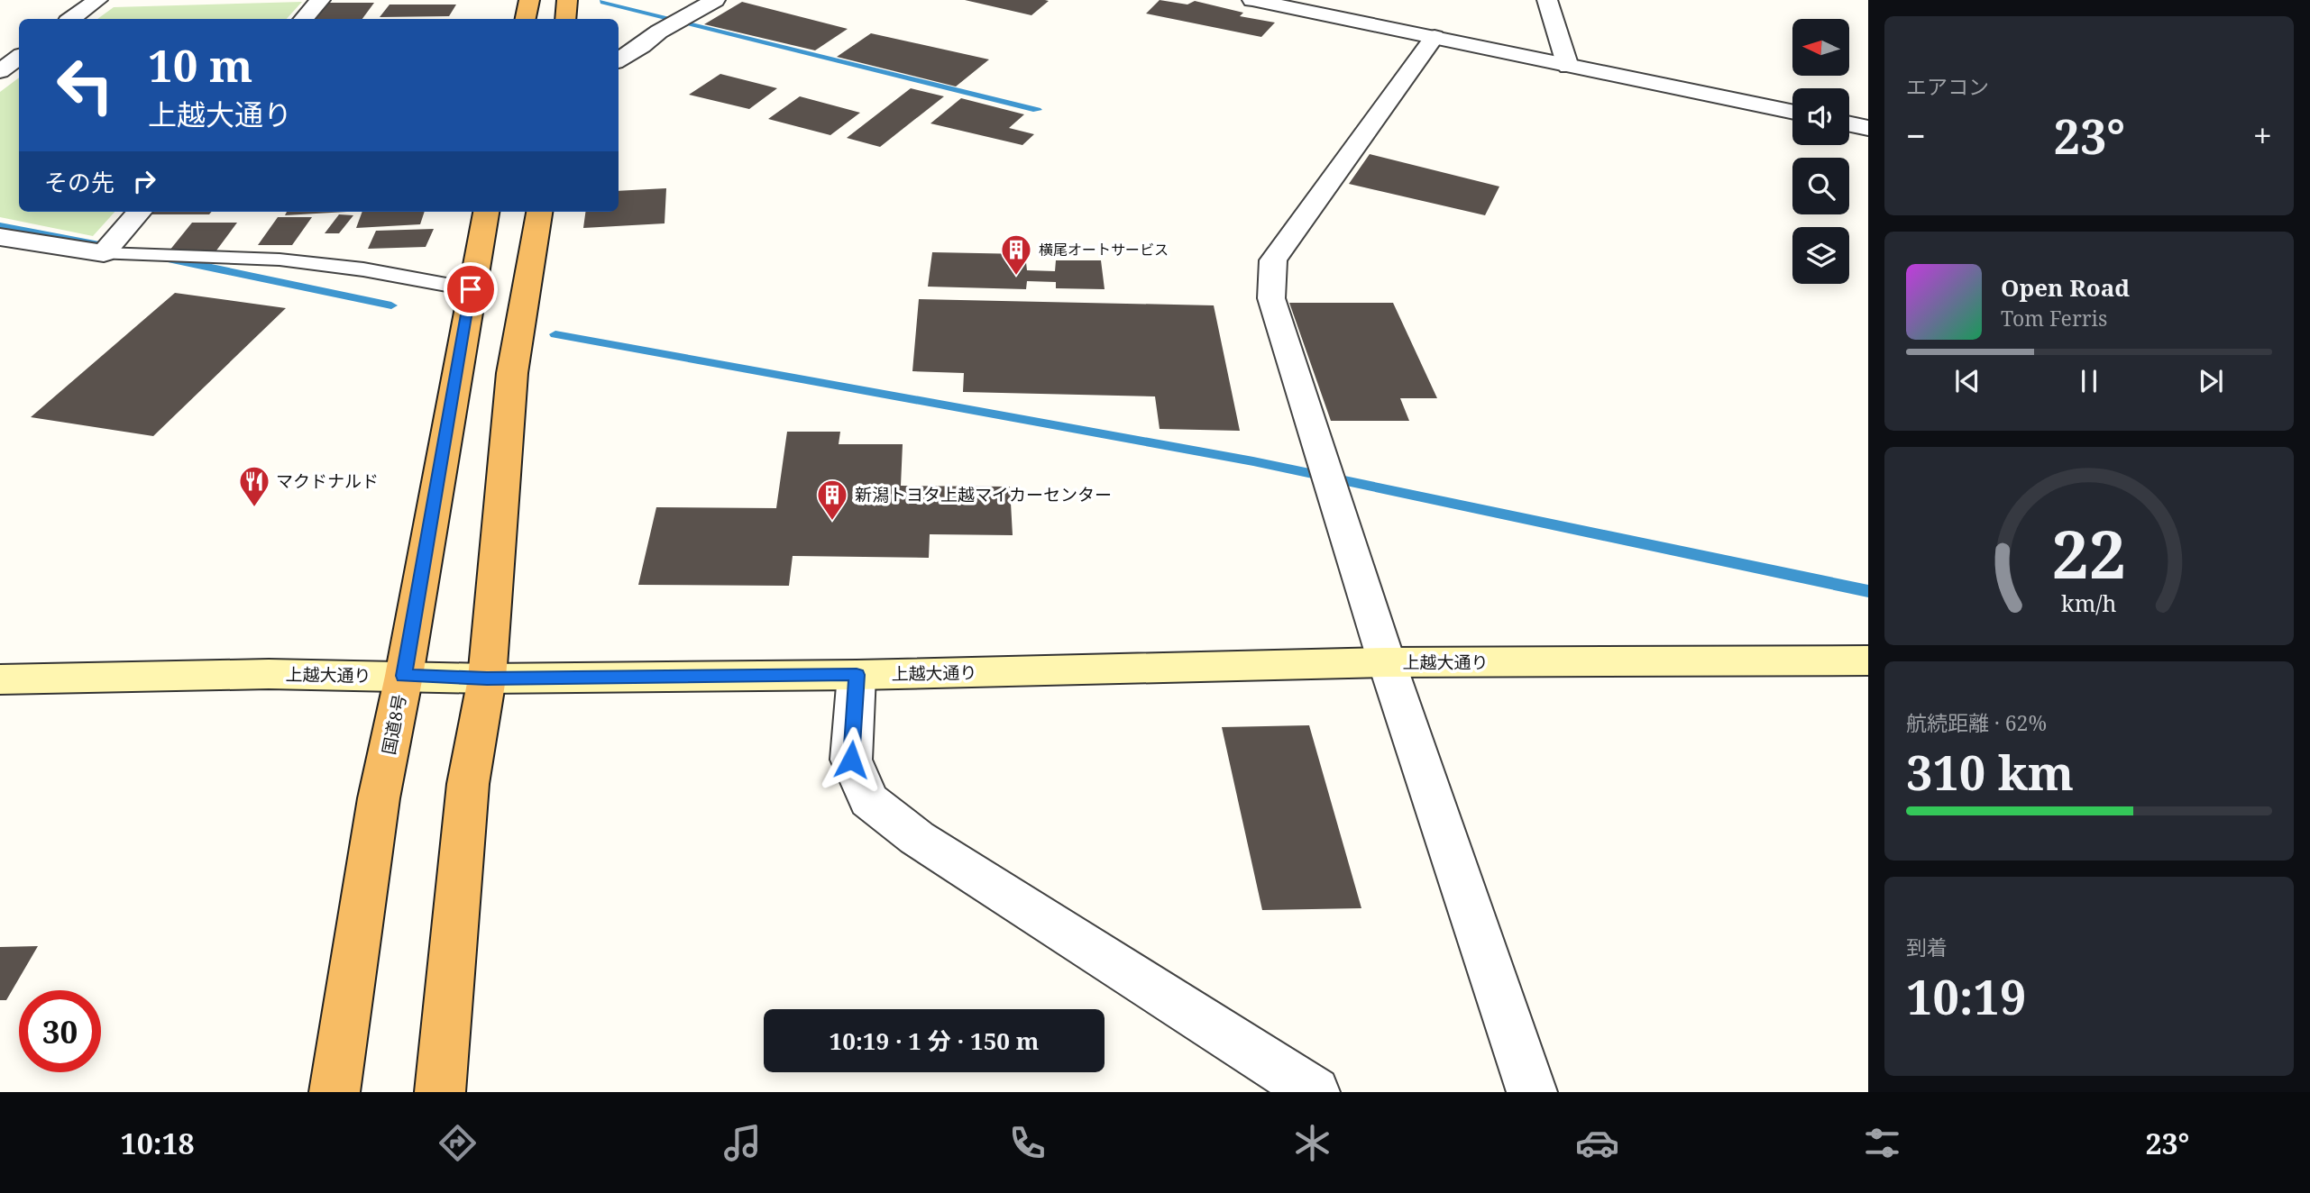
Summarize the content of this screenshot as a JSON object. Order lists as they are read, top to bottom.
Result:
{
  "streets": {
    "highway": ["国道8号"],
    "main road": ["上越大通り"]
  },
  "crossings": [
    ["上越大通り", "国道8号"]
  ],
  "places": {
    "building": ["横尾オートサービス", "新潟トヨタ上越マイカーセンター"],
    "restaurant": ["マクドナルド"]
  },
  "north": "left",
  "page": {
    "tile": [
      "エアコン",
      ["航続距離 · 62%", "310 km"],
      ["到着", "10:19"]
    ],
    "turn": ["10 m", "上越大通り"],
    "heat": ["−", "23°", "+"],
    "then": "その先",
    "song": ["Open Road", "Tom Ferris"],
    "limit": "30",
    "trip": "10:19 · 1 分 · 150 m",
    "tabs": ["10:18", "23°"],
    "gauge": ["22", "km/h"]
  }
}
